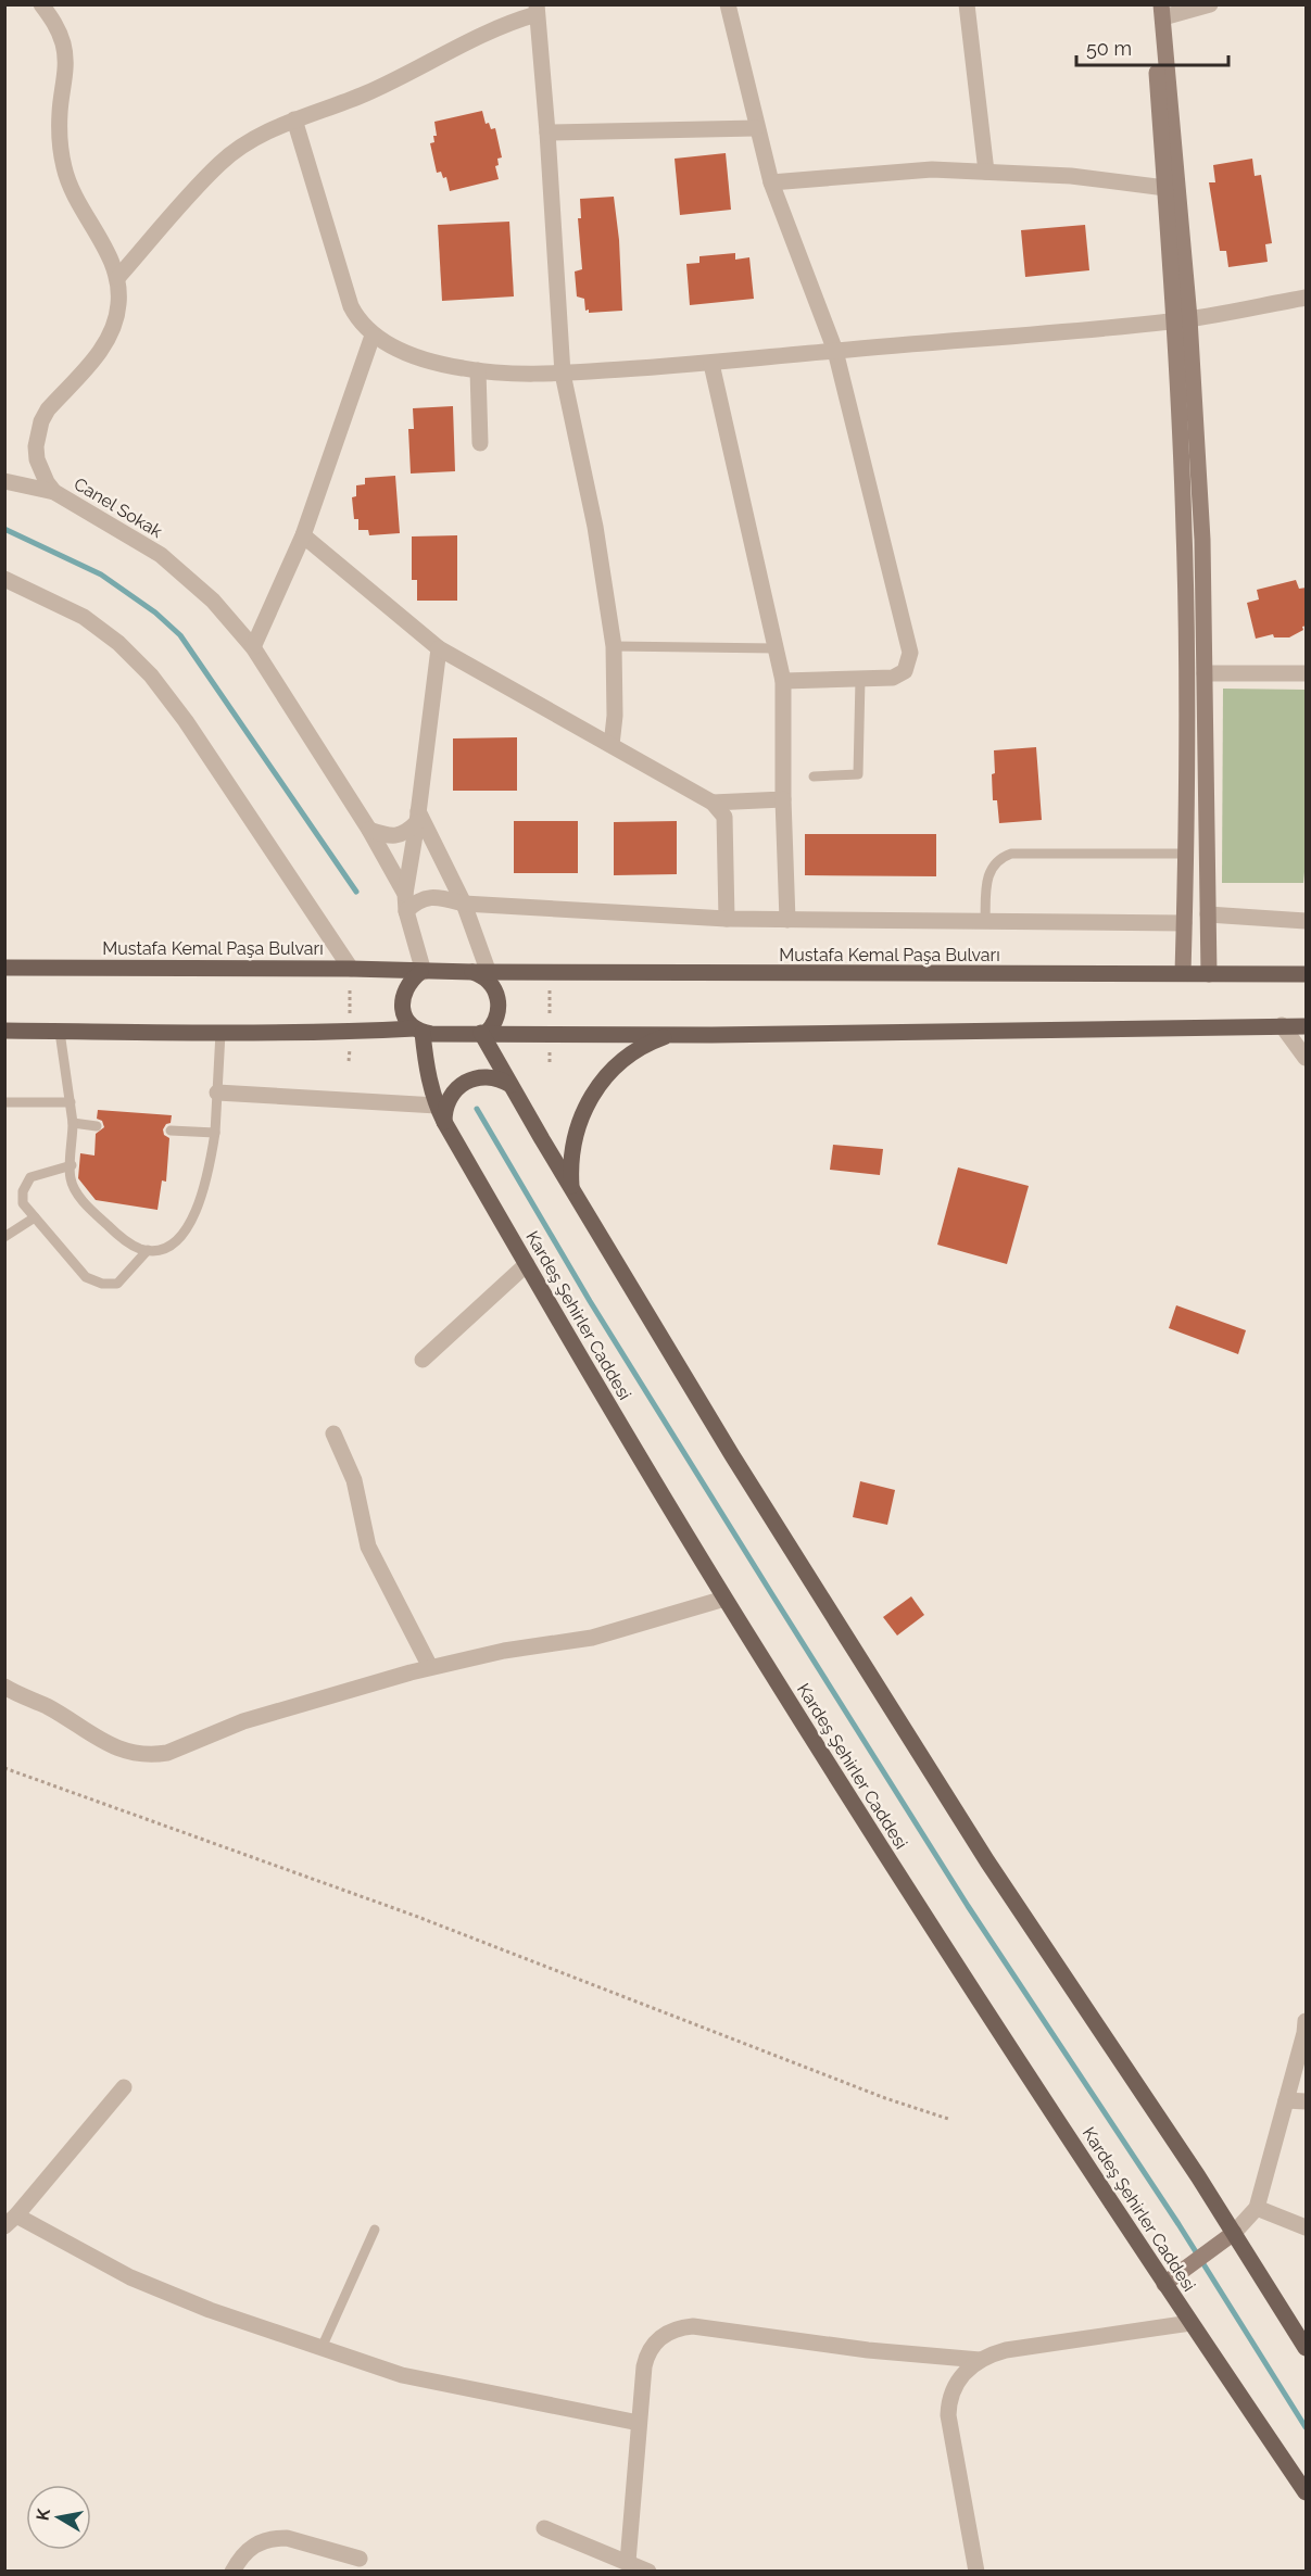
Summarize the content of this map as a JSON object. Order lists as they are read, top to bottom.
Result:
{
  "streets": {
    "main road": ["Mustafa Kemal Paşa Bulvarı", "Kardeş Şehirler Caddesi"],
    "street": ["Canel Sokak"]
  },
  "crossings": [
    ["Canel Sokak", "Mustafa Kemal Paşa Bulvarı"],
    ["Canel Sokak", "Kardeş Şehirler Caddesi"],
    ["Mustafa Kemal Paşa Bulvarı", "Kardeş Şehirler Caddesi"]
  ],
  "scale_bar": "50 m",
  "north": "left"
}
